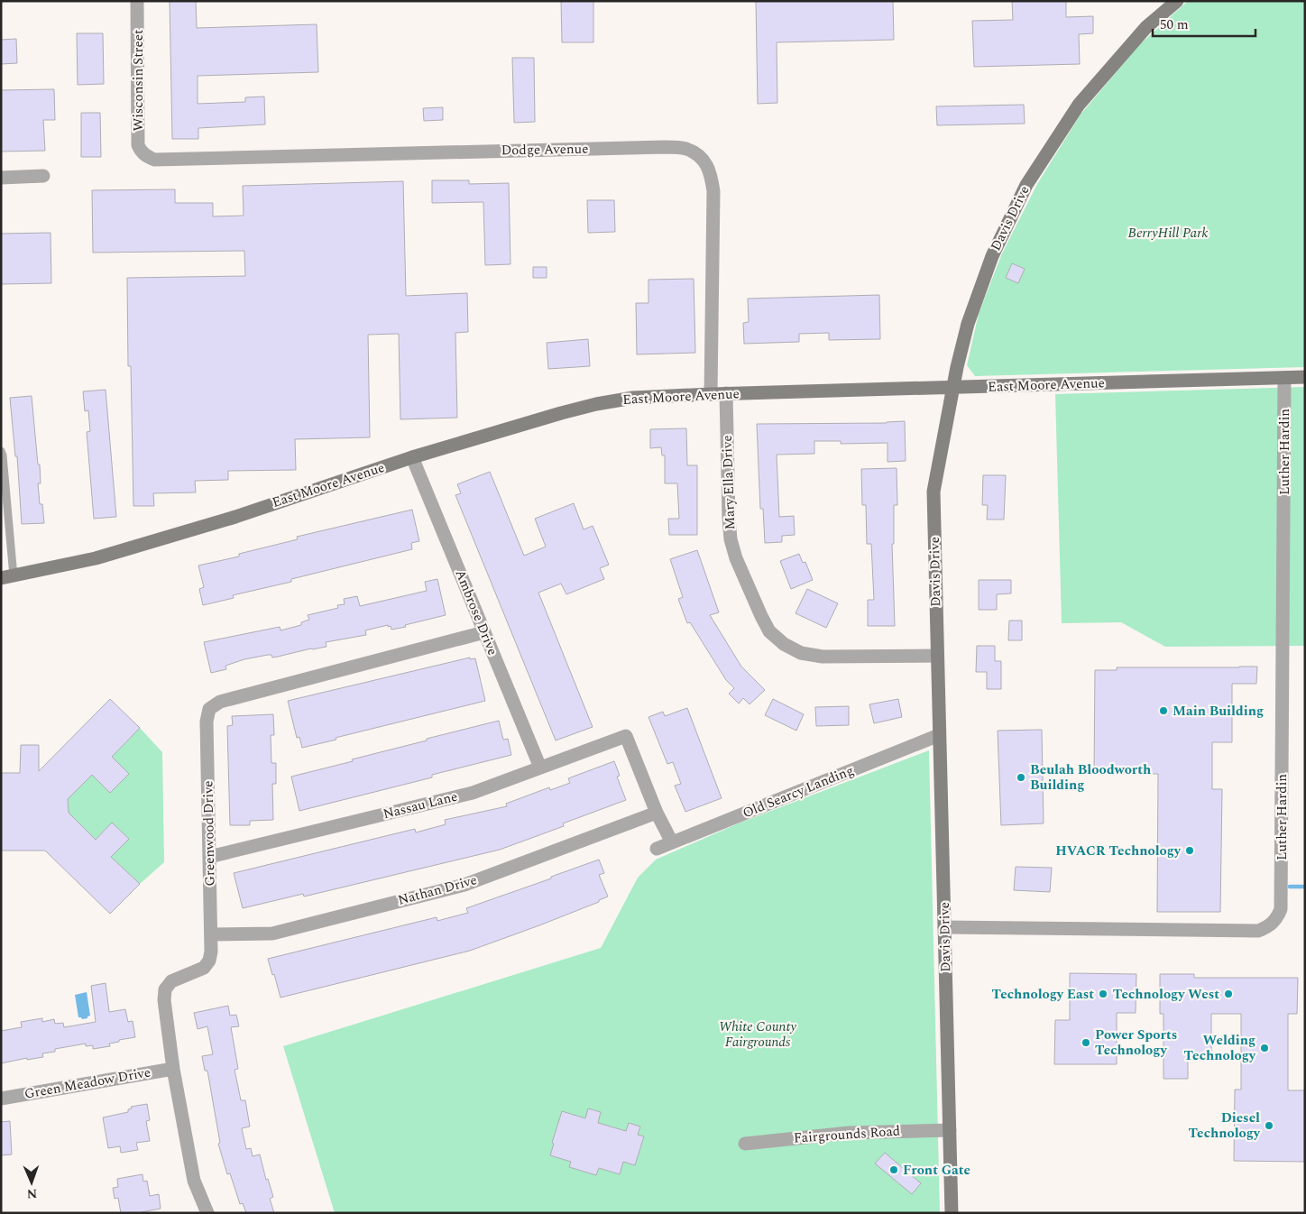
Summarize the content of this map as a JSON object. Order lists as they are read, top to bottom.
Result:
{
  "streets": {
    "street": [
      "Wisconsin Street",
      "Dodge Avenue",
      "Davis Drive",
      "East Moore Avenue",
      "Luther Hardin",
      "Mary Ella Drive",
      "Ambrose Drive",
      "Old Searcy Landing",
      "Nassau Lane",
      "Greenwood Drive",
      "Nathan Drive",
      "Green Meadow Drive",
      "Fairgrounds Road"
    ]
  },
  "crossings": [
    ["Wisconsin Street", "Dodge Avenue"],
    ["Dodge Avenue", "East Moore Avenue"],
    ["Davis Drive", "East Moore Avenue"],
    ["Davis Drive", "Luther Hardin"],
    ["Davis Drive", "Mary Ella Drive"],
    ["Davis Drive", "Old Searcy Landing"],
    ["Davis Drive", "Fairgrounds Road"],
    ["East Moore Avenue", "Luther Hardin"],
    ["East Moore Avenue", "Mary Ella Drive"],
    ["East Moore Avenue", "Ambrose Drive"],
    ["Ambrose Drive", "Nassau Lane"],
    ["Ambrose Drive", "Greenwood Drive"],
    ["Nassau Lane", "Greenwood Drive"],
    ["Nassau Lane", "Nathan Drive"],
    ["Greenwood Drive", "Nathan Drive"],
    ["Greenwood Drive", "Green Meadow Drive"]
  ],
  "parks": ["BerryHill Park", "White County Fairgrounds"],
  "places": [
    "Main Building",
    "Beulah Bloodworth Building",
    "HVACR Technology",
    "Technology East",
    "Technology West",
    "Power Sports Technology",
    "Welding Technology",
    "Diesel Technology",
    "Front Gate"
  ],
  "scale_bar": "50 m",
  "north": "bottom"
}
